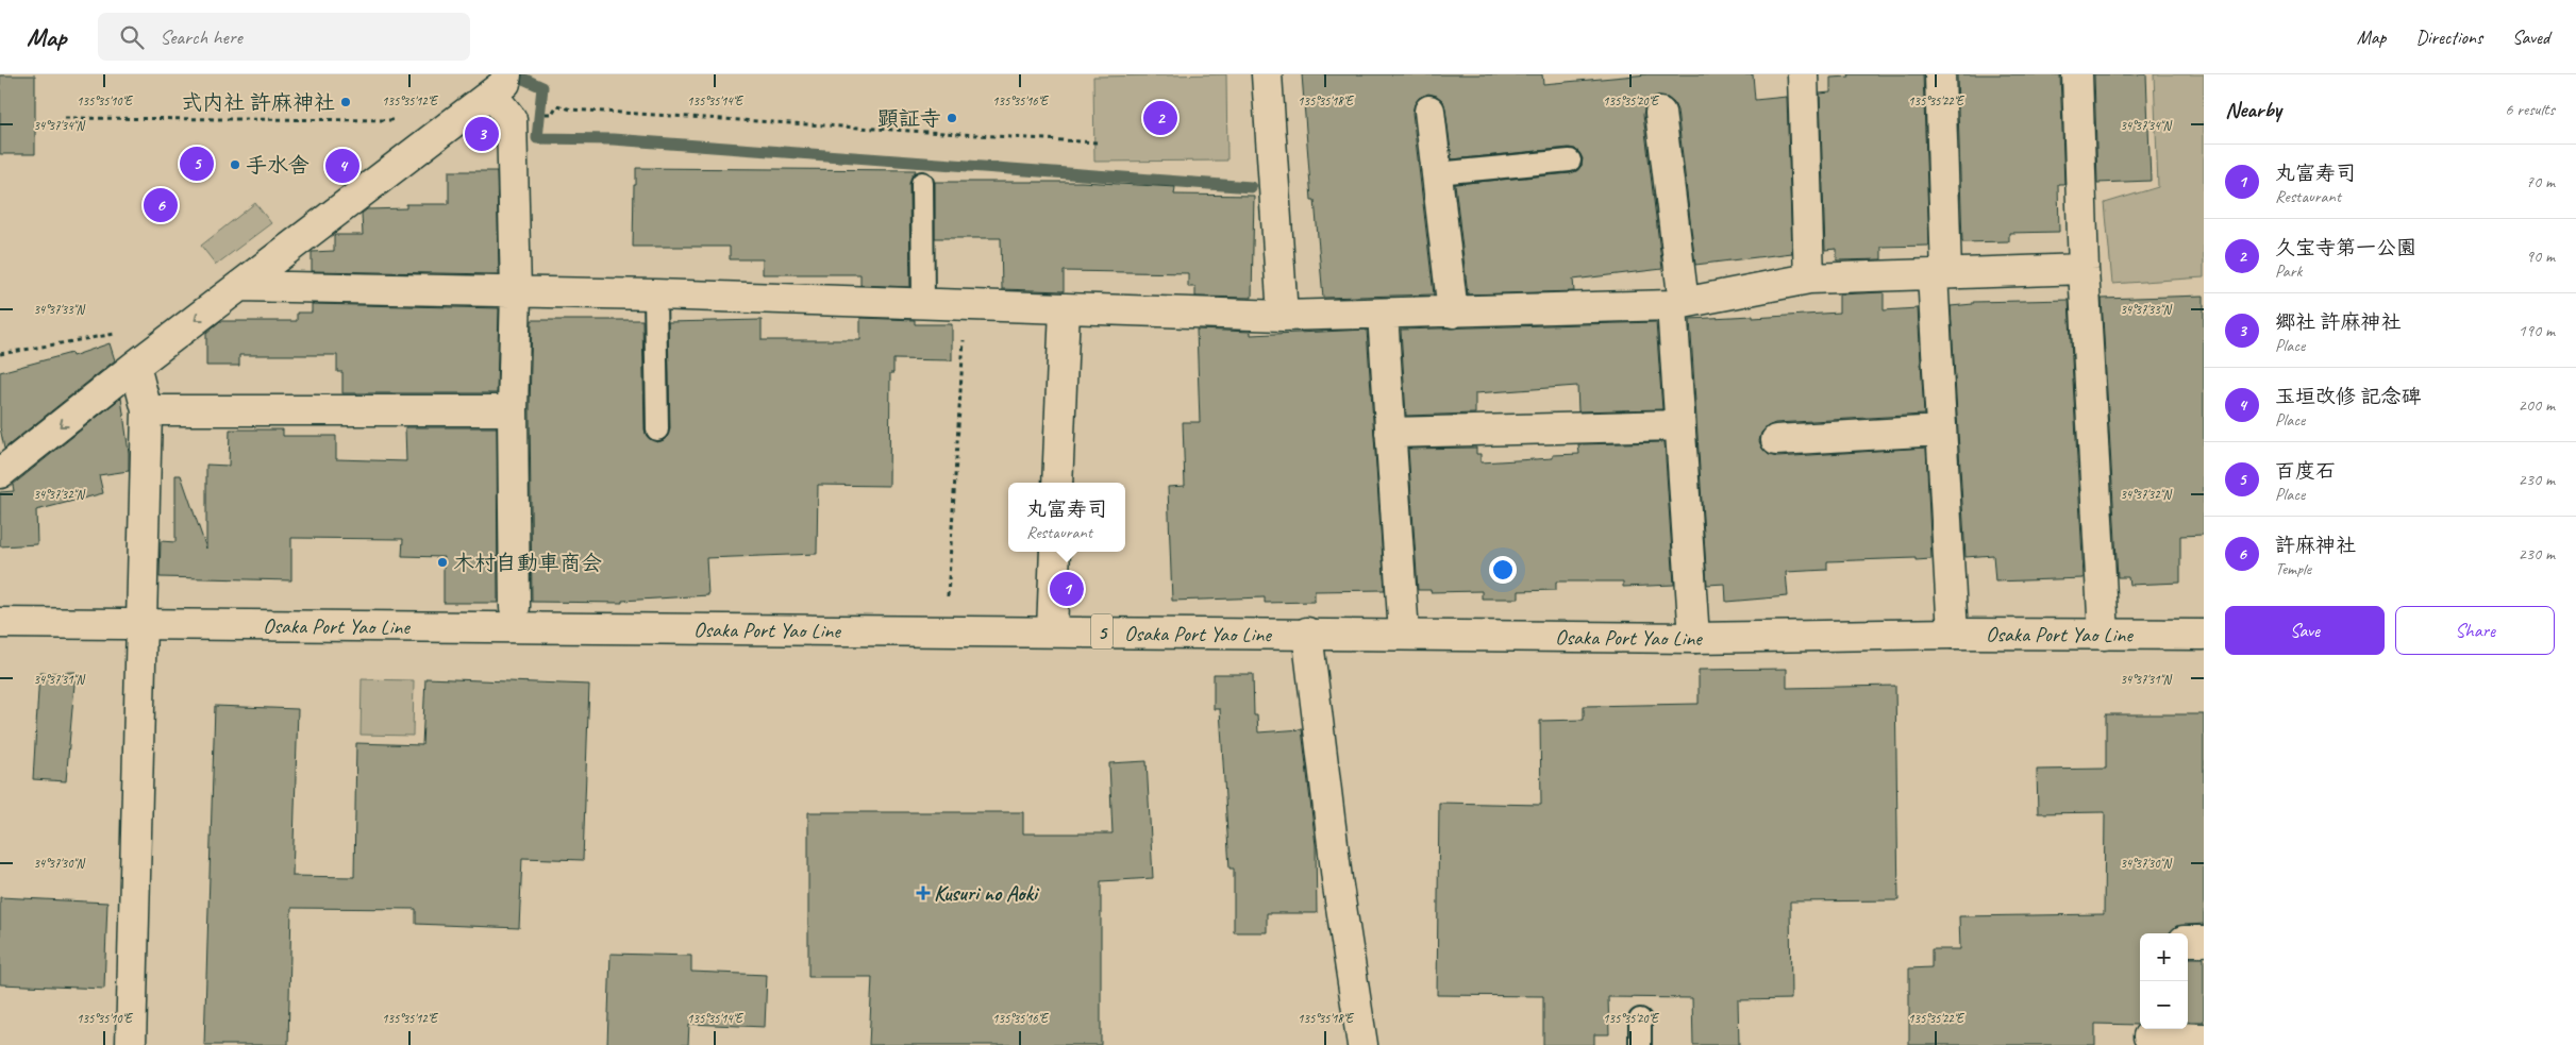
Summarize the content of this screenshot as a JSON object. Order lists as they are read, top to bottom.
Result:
{
  "streets": {
    "street": ["Osaka Port Yao Line", "5"]
  },
  "places": {
    "other": [
      "式内社 許麻神社",
      "顕証寺",
      "手水舎",
      "木村自動車商会"
    ],
    "health": ["Kusuri no Aoki"]
  },
  "page": {
    "header": "Map",
    "search": "Search here",
    "nav": ["Map", "Directions", "Saved"],
    "heading": ["Nearby", "6 results"],
    "pins": [
      "2",
      "3",
      "5",
      "4",
      "6",
      "1"
    ],
    "list": [
      {
        "mark": "1",
        "name": "丸富寿司",
        "note": "Restaurant",
        "value": "70 m"
      },
      {
        "mark": "2",
        "name": "久宝寺第一公園",
        "note": "Park",
        "value": "90 m"
      },
      {
        "mark": "3",
        "name": "郷社 許麻神社",
        "note": "Place",
        "value": "190 m"
      },
      {
        "mark": "4",
        "name": "玉垣改修 記念碑",
        "note": "Place",
        "value": "200 m"
      },
      {
        "mark": "5",
        "name": "百度石",
        "note": "Place",
        "value": "230 m"
      },
      {
        "mark": "6",
        "name": "許麻神社",
        "note": "Temple",
        "value": "230 m"
      }
    ],
    "popup": ["丸富寿司", "Restaurant"],
    "buttons": ["Save", "Share"],
    "map_buttons": ["+", "−"]
  },
  "coordinates": [
    "135°35'10\"E",
    "135°35'12\"E",
    "135°35'14\"E",
    "135°35'16\"E",
    "135°35'18\"E",
    "135°35'20\"E",
    "135°35'22\"E",
    "34°37'34\"N",
    "34°37'33\"N",
    "34°37'32\"N",
    "34°37'31\"N",
    "34°37'30\"N"
  ]
}
